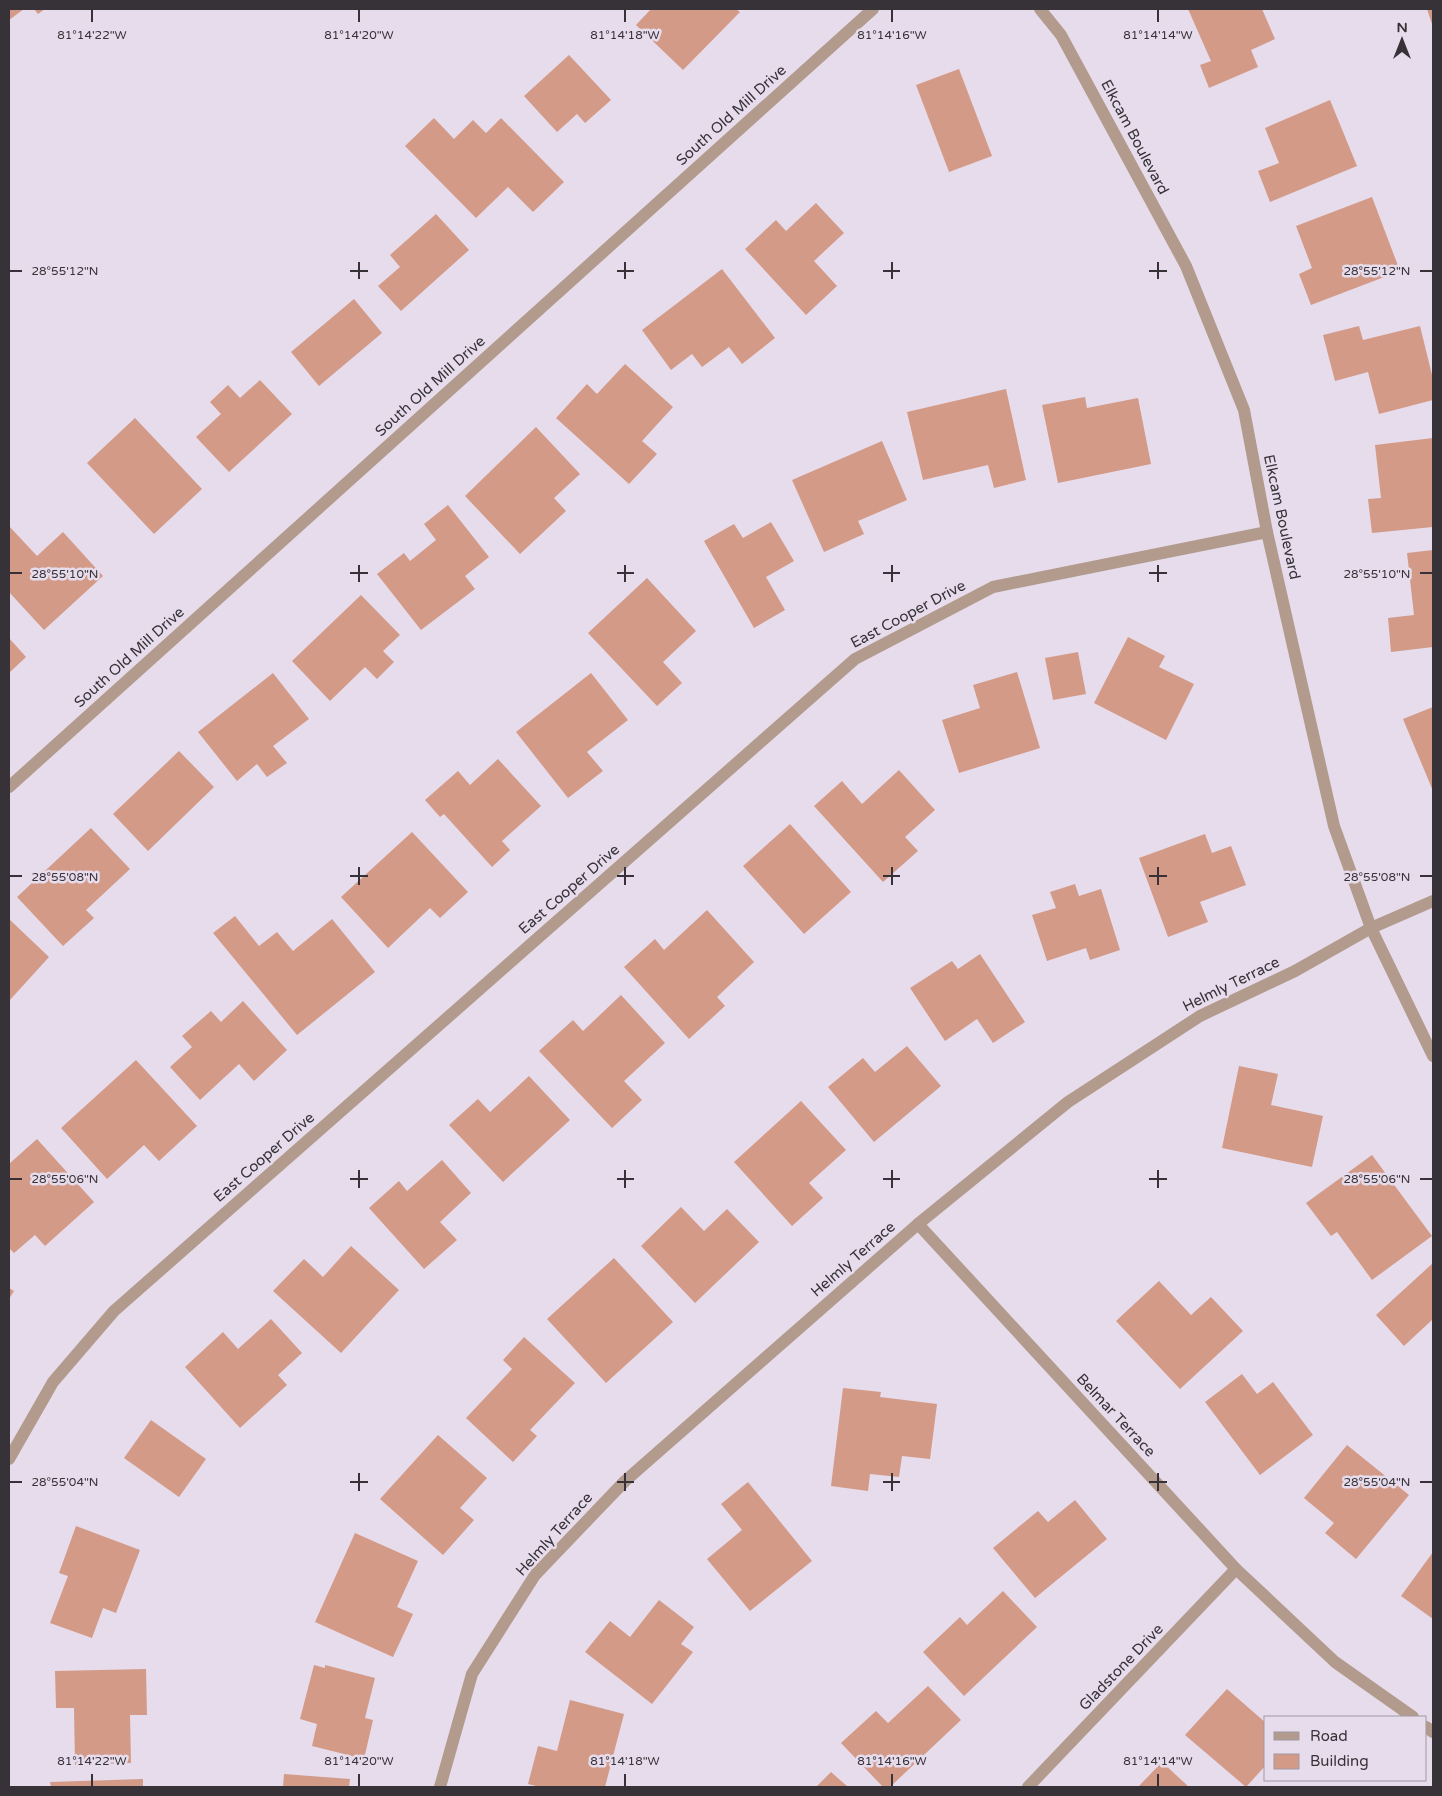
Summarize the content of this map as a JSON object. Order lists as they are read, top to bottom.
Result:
{
  "streets": {
    "street": [
      "South Old Mill Drive",
      "Elkcam Boulevard",
      "East Cooper Drive",
      "Helmly Terrace",
      "Belmar Terrace",
      "Gladstone Drive"
    ]
  },
  "crossings": [
    ["Elkcam Boulevard", "East Cooper Drive"],
    ["Elkcam Boulevard", "Helmly Terrace"],
    ["Helmly Terrace", "Belmar Terrace"],
    ["Belmar Terrace", "Gladstone Drive"]
  ],
  "legend": ["Road", "Building"],
  "north": "top",
  "coordinates": [
    "81°14'22\"W",
    "81°14'20\"W",
    "81°14'18\"W",
    "81°14'16\"W",
    "81°14'14\"W",
    "28°55'12\"N",
    "28°55'10\"N",
    "28°55'08\"N",
    "28°55'06\"N",
    "28°55'04\"N"
  ]
}
